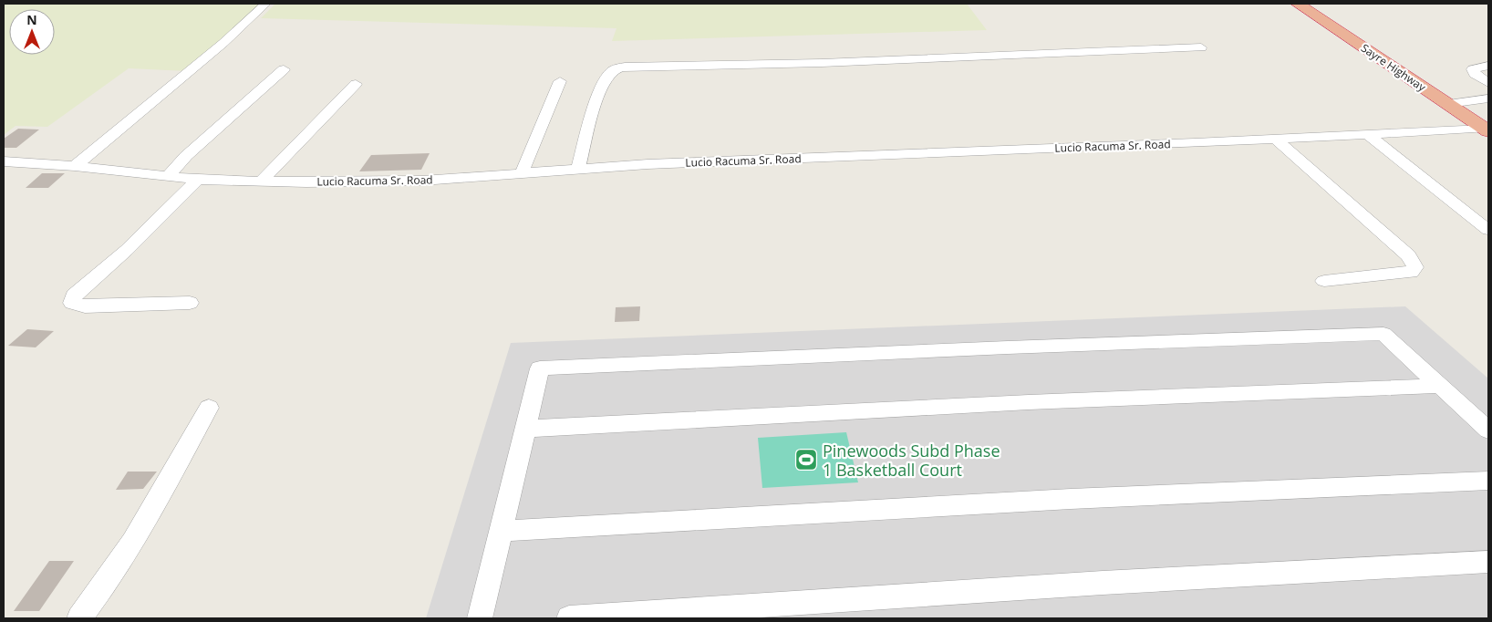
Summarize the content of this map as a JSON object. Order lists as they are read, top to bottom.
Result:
{
  "streets": {
    "highway": ["Sayre Highway"],
    "street": ["Lucio Racuma Sr. Road"]
  },
  "crossings": [
    ["Sayre Highway", "Lucio Racuma Sr. Road"]
  ],
  "places": {
    "sports": ["Pinewoods Subd Phase 1 Basketball Court"]
  },
  "north": "top"
}
